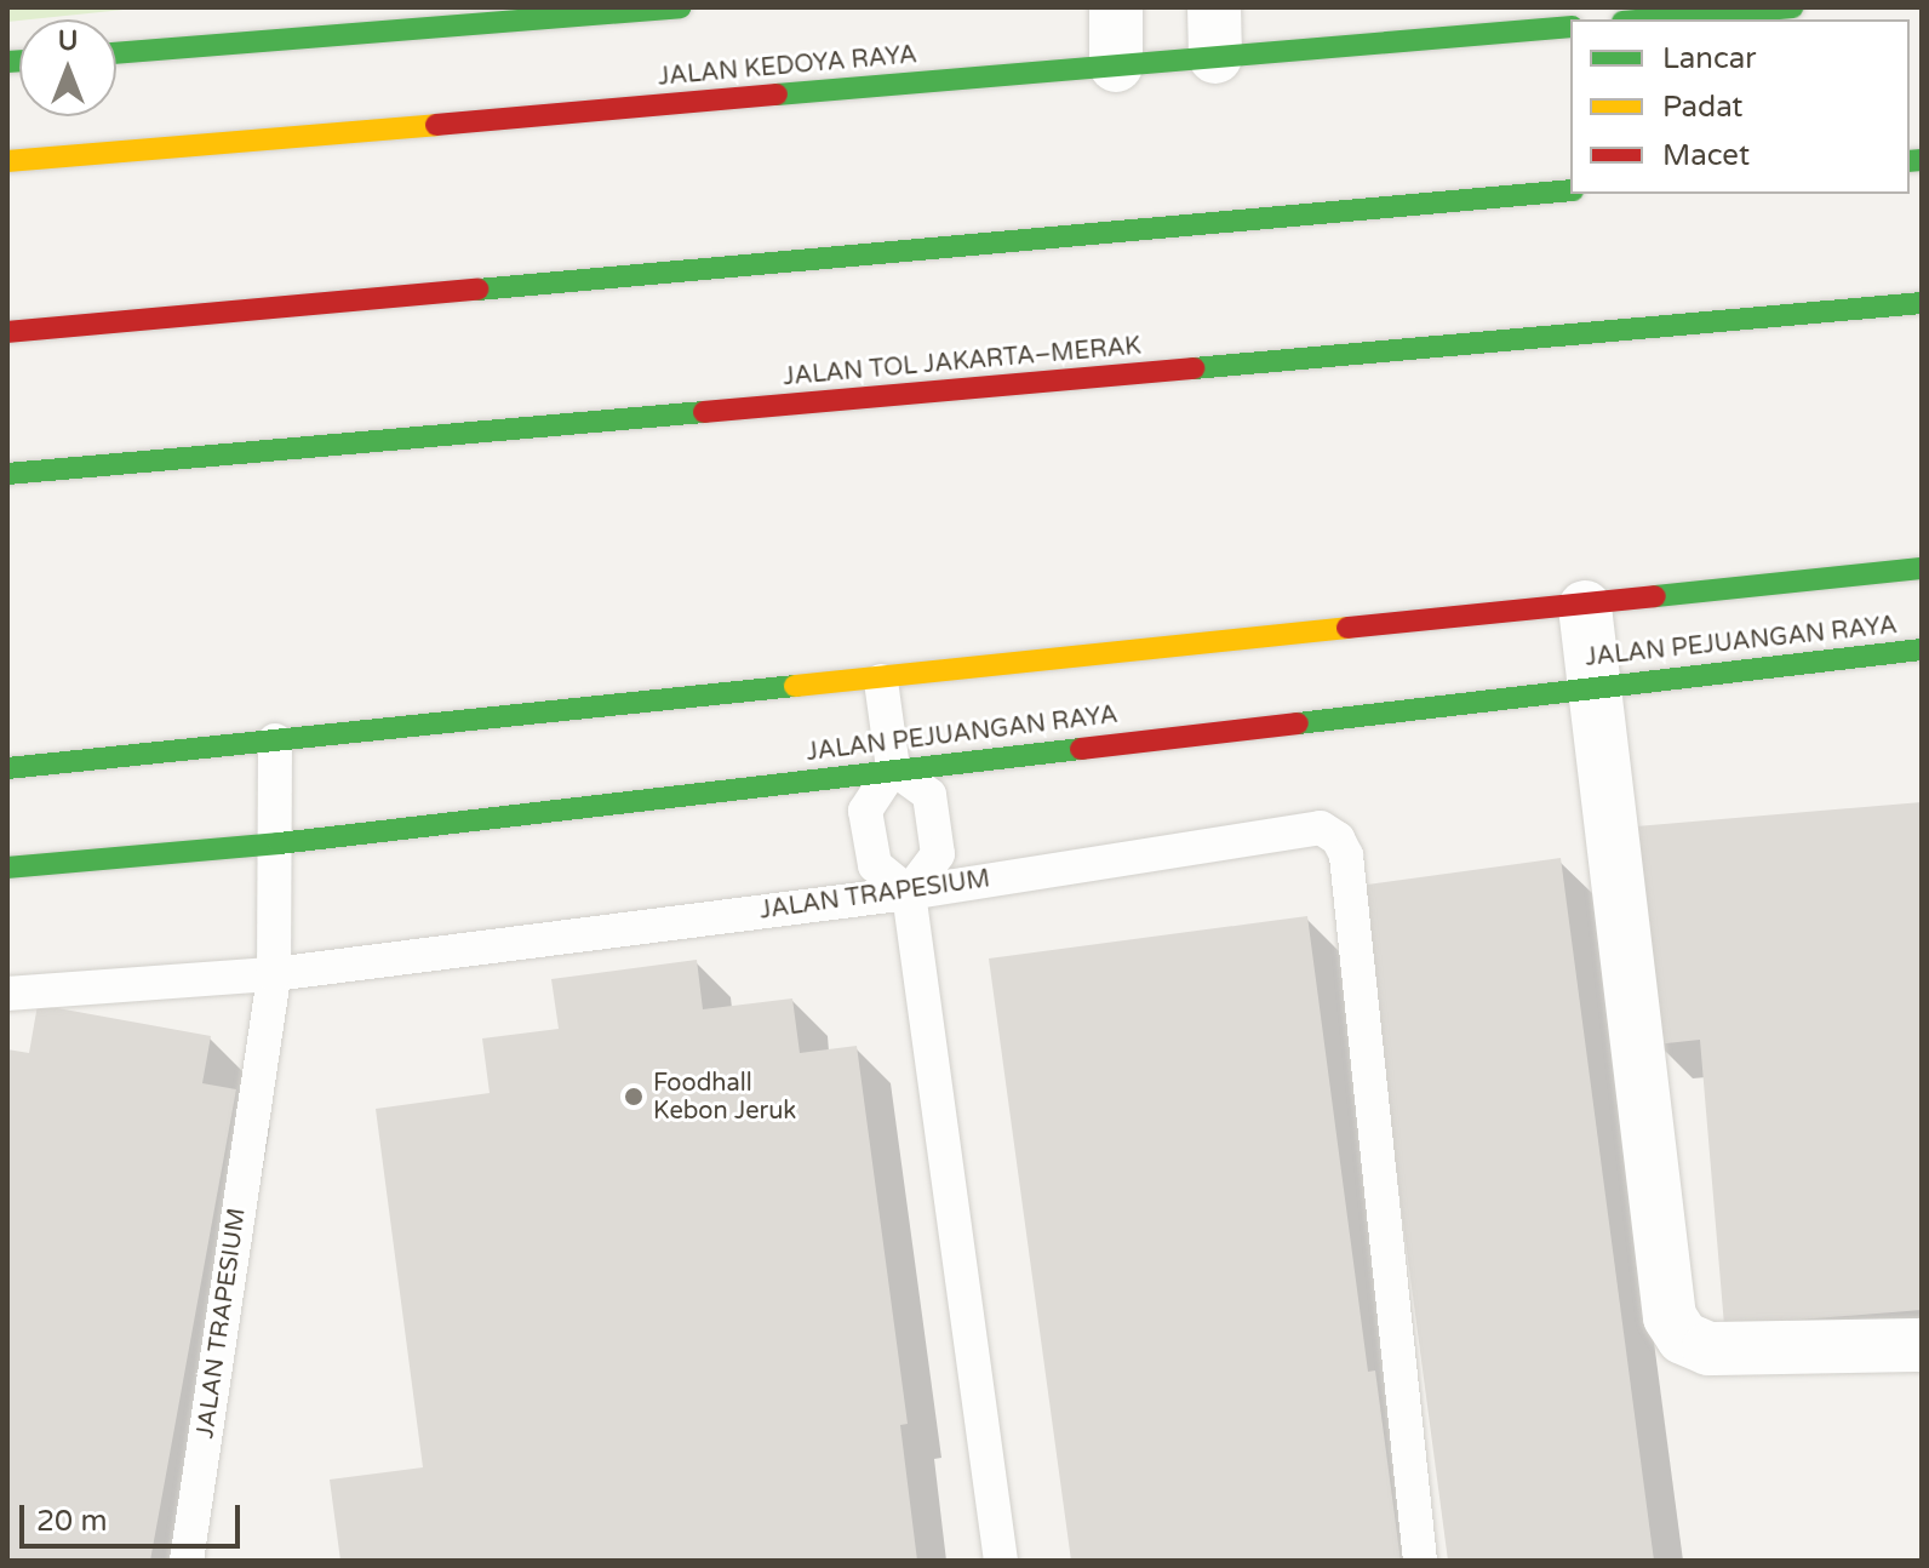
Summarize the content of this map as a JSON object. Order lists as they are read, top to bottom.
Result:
{
  "streets": {
    "main road": ["JALAN KEDOYA RAYA", "JALAN TOL JAKARTA–MERAK", "JALAN PEJUANGAN RAYA"],
    "lane": ["JALAN TRAPESIUM"]
  },
  "places": ["Foodhall Kebon Jeruk"],
  "legend": ["Lancar", "Padat", "Macet"],
  "scale_bar": "20 m",
  "north": "top"
}
